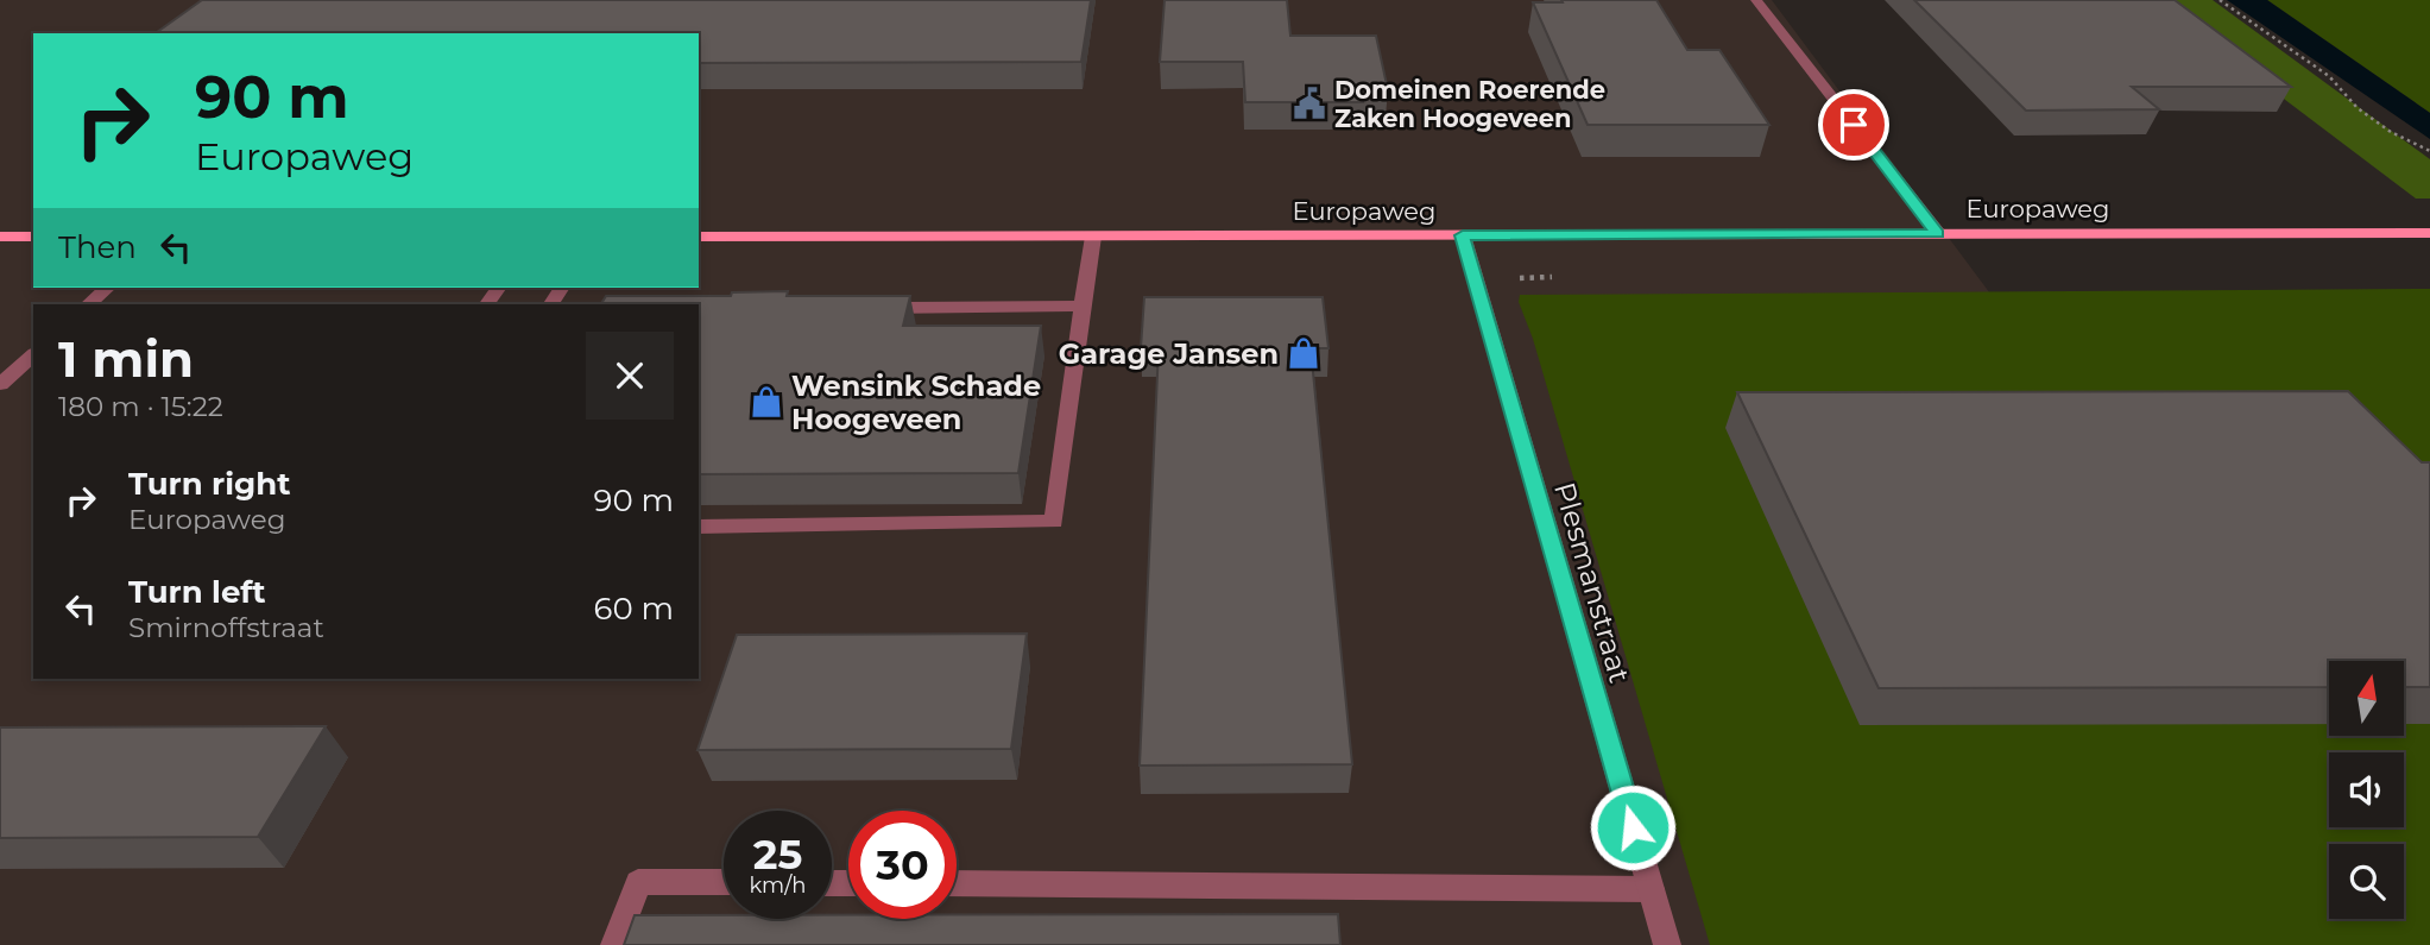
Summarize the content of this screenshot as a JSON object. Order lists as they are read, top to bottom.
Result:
{
  "streets": {
    "main road": ["Europaweg"],
    "street": ["Plesmanstraat"]
  },
  "crossings": [
    ["Europaweg", "Plesmanstraat"]
  ],
  "places": {
    "public building": ["Domeinen Roerende Zaken Hoogeveen"],
    "shop": ["Garage Jansen", "Wensink Schade Hoogeveen"]
  },
  "north": "top",
  "page": {
    "turn": ["90 m", "Europaweg"],
    "then": "Then",
    "heading": ["1 min", "180 m · 15:22"],
    "list": [
      {
        "name": "Turn right",
        "note": "Europaweg",
        "value": "90 m"
      },
      {
        "name": "Turn left",
        "note": "Smirnoffstraat",
        "value": "60 m"
      }
    ],
    "speed": "25 km/h",
    "limit": "30"
  }
}
